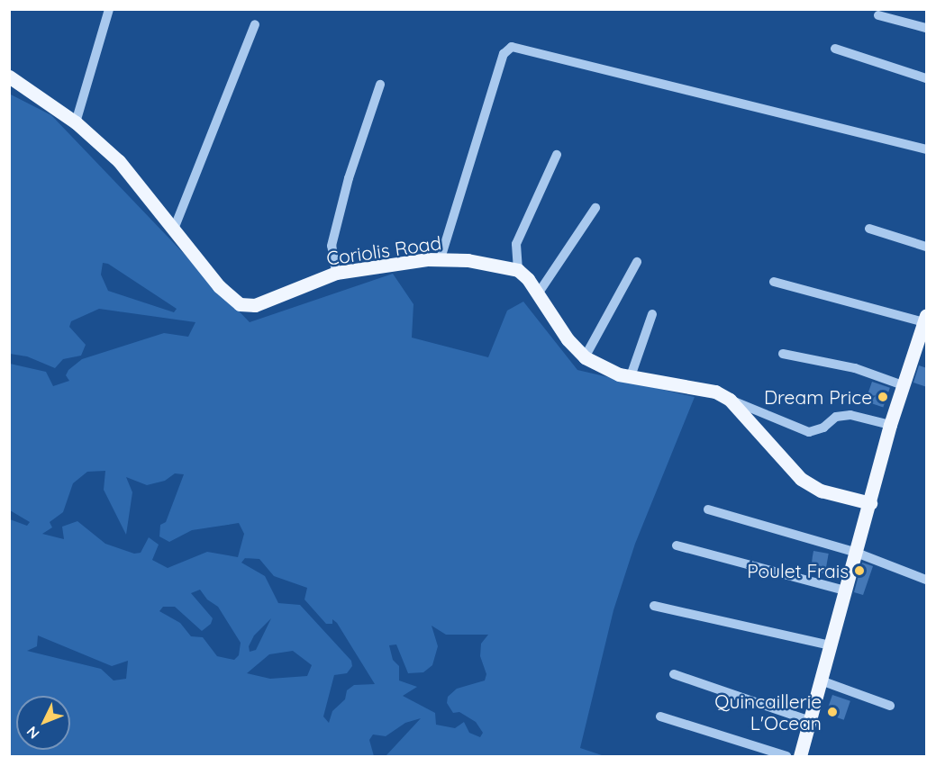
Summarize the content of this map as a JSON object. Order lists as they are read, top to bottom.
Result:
{
  "streets": {
    "main road": ["Coriolis Road"]
  },
  "places": ["Dream Price", "Poulet Frais", "Quincaillerie L'Ocean"],
  "north": "bottom left"
}
